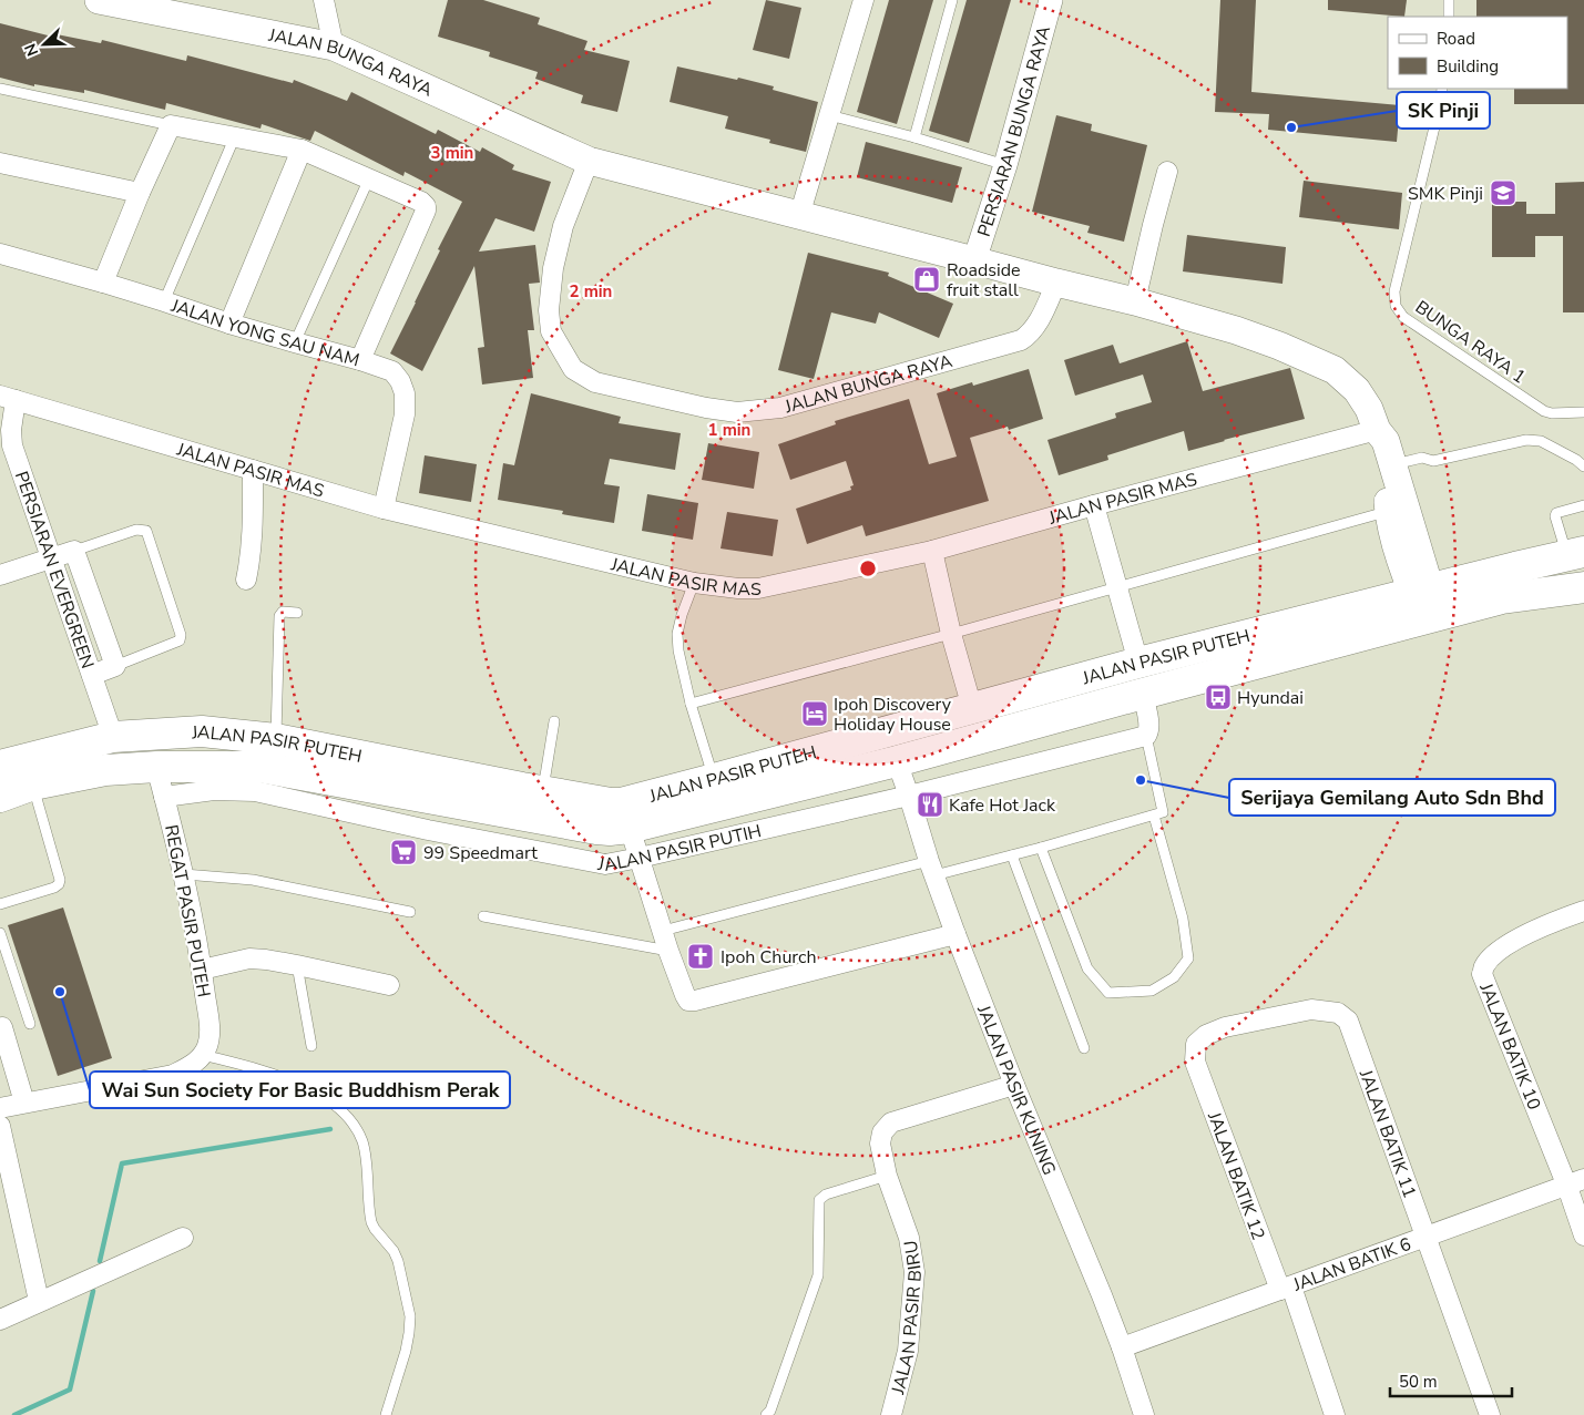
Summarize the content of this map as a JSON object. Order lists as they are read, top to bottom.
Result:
{
  "streets": {
    "main road": ["JALAN BUNGA RAYA", "JALAN PASIR PUTEH"],
    "street": [
      "PERSIARAN BUNGA RAYA",
      "JALAN YONG SAU NAM",
      "JALAN PASIR MAS",
      "PERSIARAN EVERGREEN",
      "JALAN PASIR PUTIH",
      "REGAT PASIR PUTEH",
      "JALAN BATIK 10",
      "JALAN PASIR KUNING",
      "JALAN BATIK 11",
      "JALAN BATIK 12",
      "JALAN BATIK 6",
      "JALAN PASIR BIRU"
    ],
    "lane": ["BUNGA RAYA 1"]
  },
  "crossings": [
    ["JALAN BUNGA RAYA", "PERSIARAN BUNGA RAYA"],
    ["JALAN BUNGA RAYA", "JALAN PASIR MAS"],
    ["JALAN BUNGA RAYA", "JALAN PASIR PUTEH"],
    ["JALAN YONG SAU NAM", "JALAN PASIR MAS"],
    ["JALAN PASIR MAS", "PERSIARAN EVERGREEN"],
    ["PERSIARAN EVERGREEN", "JALAN PASIR PUTEH"],
    ["JALAN PASIR PUTEH", "REGAT PASIR PUTEH"],
    ["JALAN PASIR PUTEH", "JALAN PASIR KUNING"],
    ["JALAN PASIR PUTIH", "REGAT PASIR PUTEH"],
    ["JALAN PASIR PUTIH", "JALAN PASIR KUNING"],
    ["JALAN BATIK 10", "JALAN BATIK 6"],
    ["JALAN PASIR KUNING", "JALAN BATIK 6"],
    ["JALAN PASIR KUNING", "JALAN PASIR BIRU"],
    ["JALAN BATIK 11", "JALAN BATIK 12"],
    ["JALAN BATIK 11", "JALAN BATIK 6"],
    ["JALAN BATIK 12", "JALAN BATIK 6"]
  ],
  "places": {
    "other": ["SK Pinji", "Serijaya Gemilang Auto Sdn Bhd", "Wai Sun Society For Basic Buddhism Perak"],
    "school or university": ["SMK Pinji"],
    "shop": ["Roadside fruit stall"],
    "bus stop": ["Hyundai"],
    "hotel": ["Ipoh Discovery Holiday House"],
    "restaurant": ["Kafe Hot Jack"],
    "supermarket": ["99 Speedmart"],
    "church": ["Ipoh Church"]
  },
  "legend": ["Road", "Building"],
  "scale_bar": "50 m",
  "north": "bottom left",
  "rings": ["3 min", "2 min", "1 min"]
}
